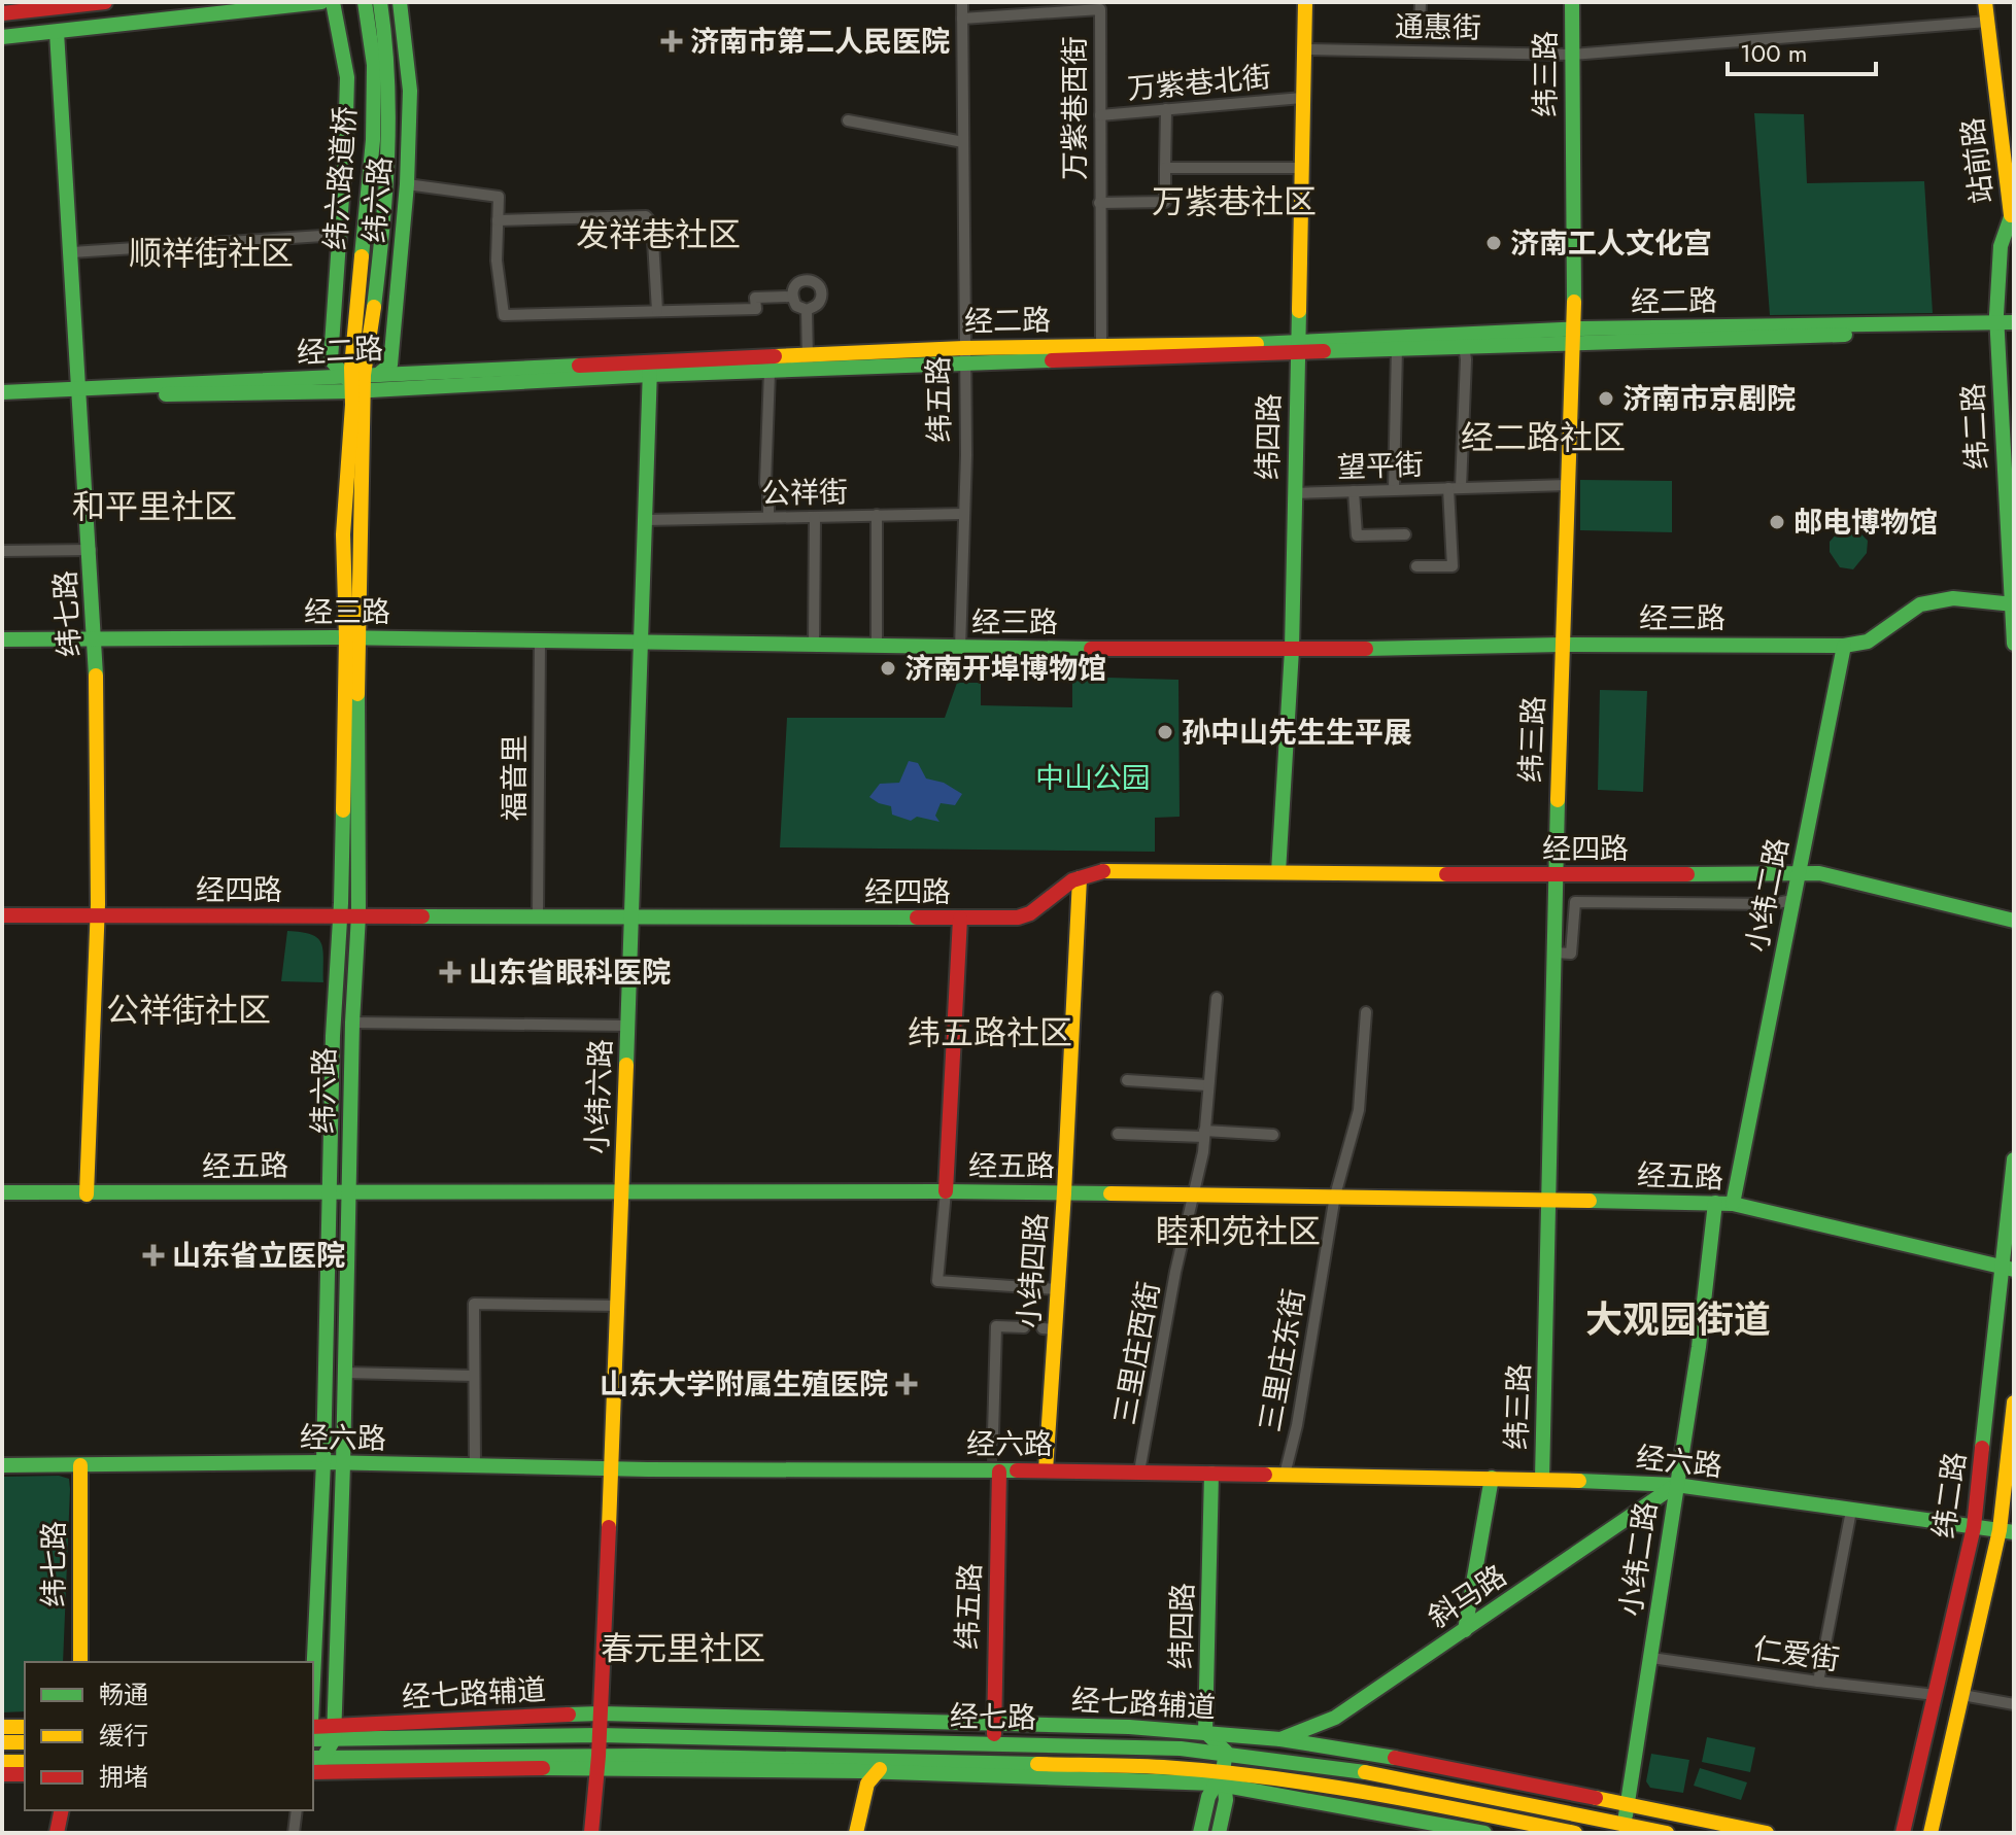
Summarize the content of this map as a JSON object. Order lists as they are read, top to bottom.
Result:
{
  "streets": {
    "main road": [
      "纬三路",
      "站前路",
      "纬六路道桥",
      "纬六路",
      "经二路",
      "纬五路",
      "纬二路",
      "纬四路",
      "经三路",
      "纬七路",
      "经四路",
      "小纬二路",
      "小纬六路",
      "经五路",
      "小纬四路",
      "经六路",
      "斜马路",
      "经七路辅道",
      "经七路"
    ],
    "street": [
      "通惠街",
      "万紫巷北街",
      "万紫巷西街",
      "望平街",
      "公祥街",
      "福音里",
      "三里庄西街",
      "三里庄东街",
      "仁爱街"
    ]
  },
  "crossings": [
    ["通惠街", "纬三路"],
    ["通惠街", "站前路"],
    ["通惠街", "纬四路"],
    ["纬三路", "经二路"],
    ["纬三路", "望平街"],
    ["纬三路", "经三路"],
    ["纬三路", "经四路"],
    ["纬三路", "经五路"],
    ["纬三路", "经六路"],
    ["纬三路", "斜马路"],
    ["万紫巷北街", "万紫巷西街"],
    ["万紫巷北街", "纬四路"],
    ["万紫巷西街", "经二路"],
    ["万紫巷西街", "纬五路"],
    ["站前路", "纬二路"],
    ["纬六路道桥", "纬六路"],
    ["纬六路道桥", "经二路"],
    ["纬六路", "经二路"],
    ["纬六路", "经三路"],
    ["纬六路", "经四路"],
    ["纬六路", "经五路"],
    ["纬六路", "经六路"],
    ["纬六路", "经七路辅道"],
    ["纬六路", "经七路"],
    ["经二路", "纬五路"],
    ["经二路", "纬二路"],
    ["经二路", "纬四路"],
    ["经二路", "纬七路"],
    ["经二路", "小纬六路"],
    ["纬五路", "公祥街"],
    ["纬五路", "经三路"],
    ["纬五路", "经六路"],
    ["纬五路", "经七路辅道"],
    ["纬五路", "经七路"],
    ["纬二路", "经三路"],
    ["纬二路", "经五路"],
    ["纬二路", "经六路"],
    ["纬二路", "仁爱街"],
    ["纬四路", "望平街"],
    ["纬四路", "经三路"],
    ["纬四路", "经四路"],
    ["纬四路", "经六路"],
    ["纬四路", "经七路辅道"],
    ["公祥街", "小纬六路"],
    ["经三路", "纬七路"],
    ["经三路", "福音里"],
    ["经三路", "小纬二路"],
    ["经三路", "小纬六路"],
    ["纬七路", "经四路"],
    ["纬七路", "经五路"],
    ["纬七路", "经六路"],
    ["福音里", "经四路"],
    ["经四路", "小纬二路"],
    ["经四路", "小纬六路"],
    ["经四路", "小纬四路"],
    ["小纬二路", "经五路"],
    ["小纬二路", "经六路"],
    ["小纬二路", "斜马路"],
    ["小纬二路", "仁爱街"],
    ["小纬二路", "经七路辅道"],
    ["小纬二路", "经七路"],
    ["小纬六路", "经五路"],
    ["小纬六路", "经六路"],
    ["小纬六路", "经七路辅道"],
    ["小纬六路", "经七路"],
    ["经五路", "小纬四路"],
    ["经五路", "三里庄西街"],
    ["经五路", "三里庄东街"],
    ["小纬四路", "经六路"],
    ["三里庄西街", "经六路"],
    ["三里庄东街", "经六路"],
    ["经六路", "斜马路"],
    ["斜马路", "经七路辅道"],
    ["经七路辅道", "经七路"]
  ],
  "districts": [
    "万紫巷社区",
    "发祥巷社区",
    "顺祥街社区",
    "经二路社区",
    "和平里社区",
    "公祥街社区",
    "纬五路社区",
    "睦和苑社区",
    "大观园街道",
    "春元里社区"
  ],
  "parks": ["中山公园"],
  "places": {
    "health": [
      "济南市第二人民医院",
      "山东省眼科医院",
      "山东省立医院",
      "山东大学附属生殖医院"
    ],
    "other": [
      "济南工人文化宫",
      "济南市京剧院",
      "邮电博物馆",
      "济南开埠博物馆",
      "孙中山先生生平展"
    ]
  },
  "legend": ["畅通", "缓行", "拥堵"],
  "scale_bar": "100 m"
}
